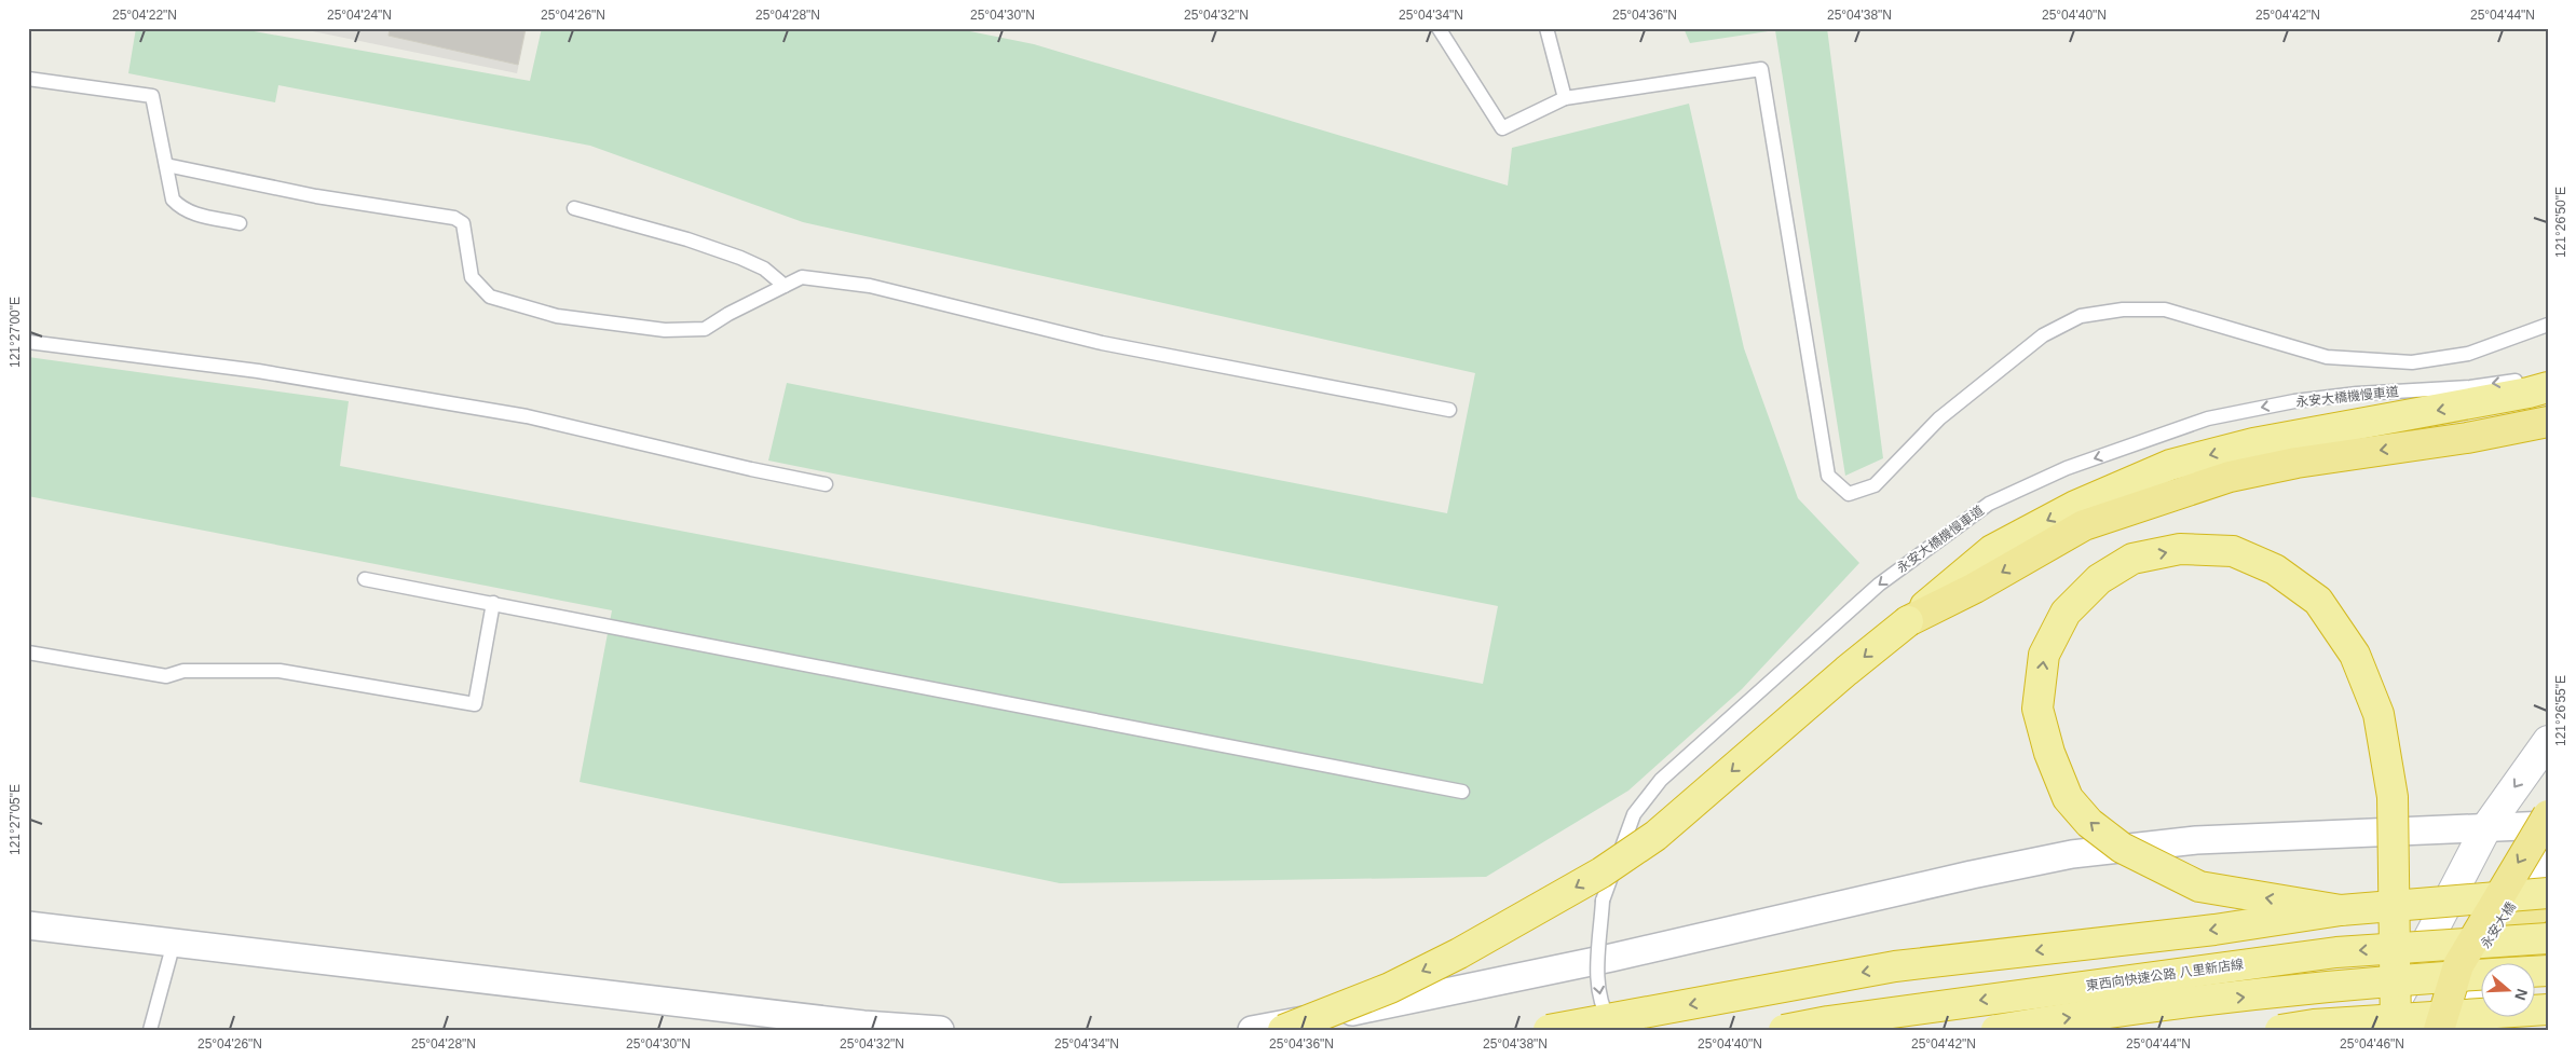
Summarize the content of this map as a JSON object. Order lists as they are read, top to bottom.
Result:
{
  "streets": {
    "highway": ["東西向快速公路 八里新店線"],
    "main road": ["永安大橋"],
    "lane": ["永安大橋機慢車道"]
  },
  "one_way": ["永安大橋機慢車道"],
  "north": "right",
  "coordinates": [
    "25°04'22\"N",
    "25°04'24\"N",
    "25°04'26\"N",
    "25°04'28\"N",
    "25°04'30\"N",
    "25°04'32\"N",
    "25°04'34\"N",
    "25°04'36\"N",
    "25°04'38\"N",
    "25°04'40\"N",
    "25°04'42\"N",
    "25°04'44\"N",
    "121°26'50\"E",
    "121°27'00\"E",
    "121°26'55\"E",
    "121°27'05\"E",
    "25°04'46\"N"
  ]
}
